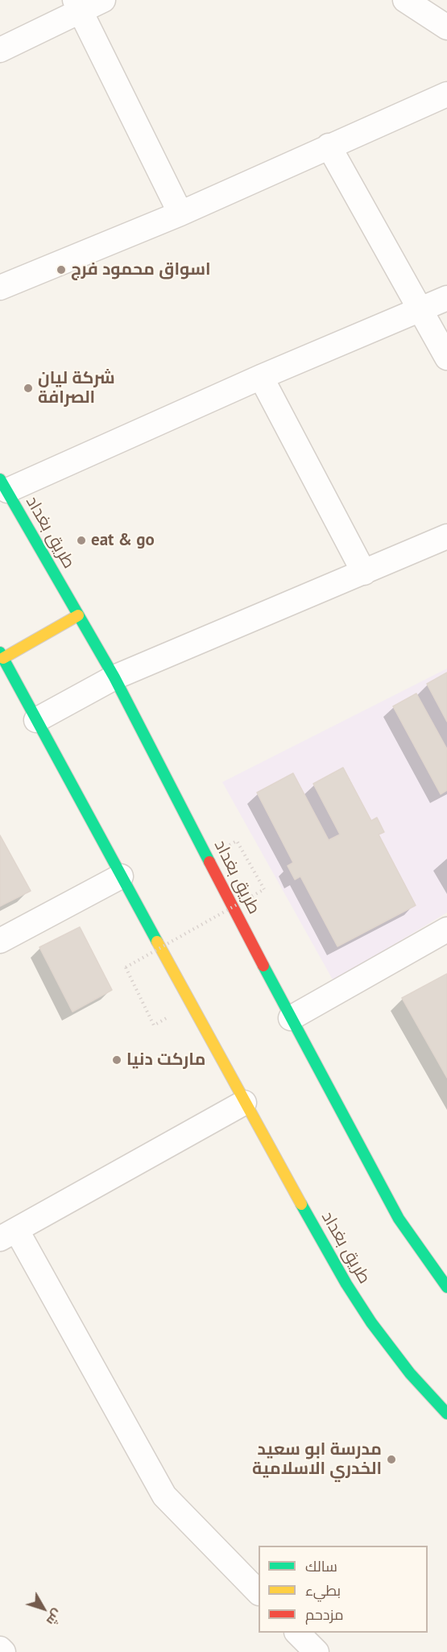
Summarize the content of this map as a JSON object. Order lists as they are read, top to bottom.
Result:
{
  "streets": {
    "main road": ["طريق بغداد"]
  },
  "places": [
    "اسواق محمود فرج",
    "شركة ليان الصرافة",
    "eat & go",
    "ماركت دنيا",
    "مدرسة ابو سعيد الخدري الاسلامية"
  ],
  "legend": ["سالك", "بطيء", "مزدحم"],
  "north": "bottom right"
}
